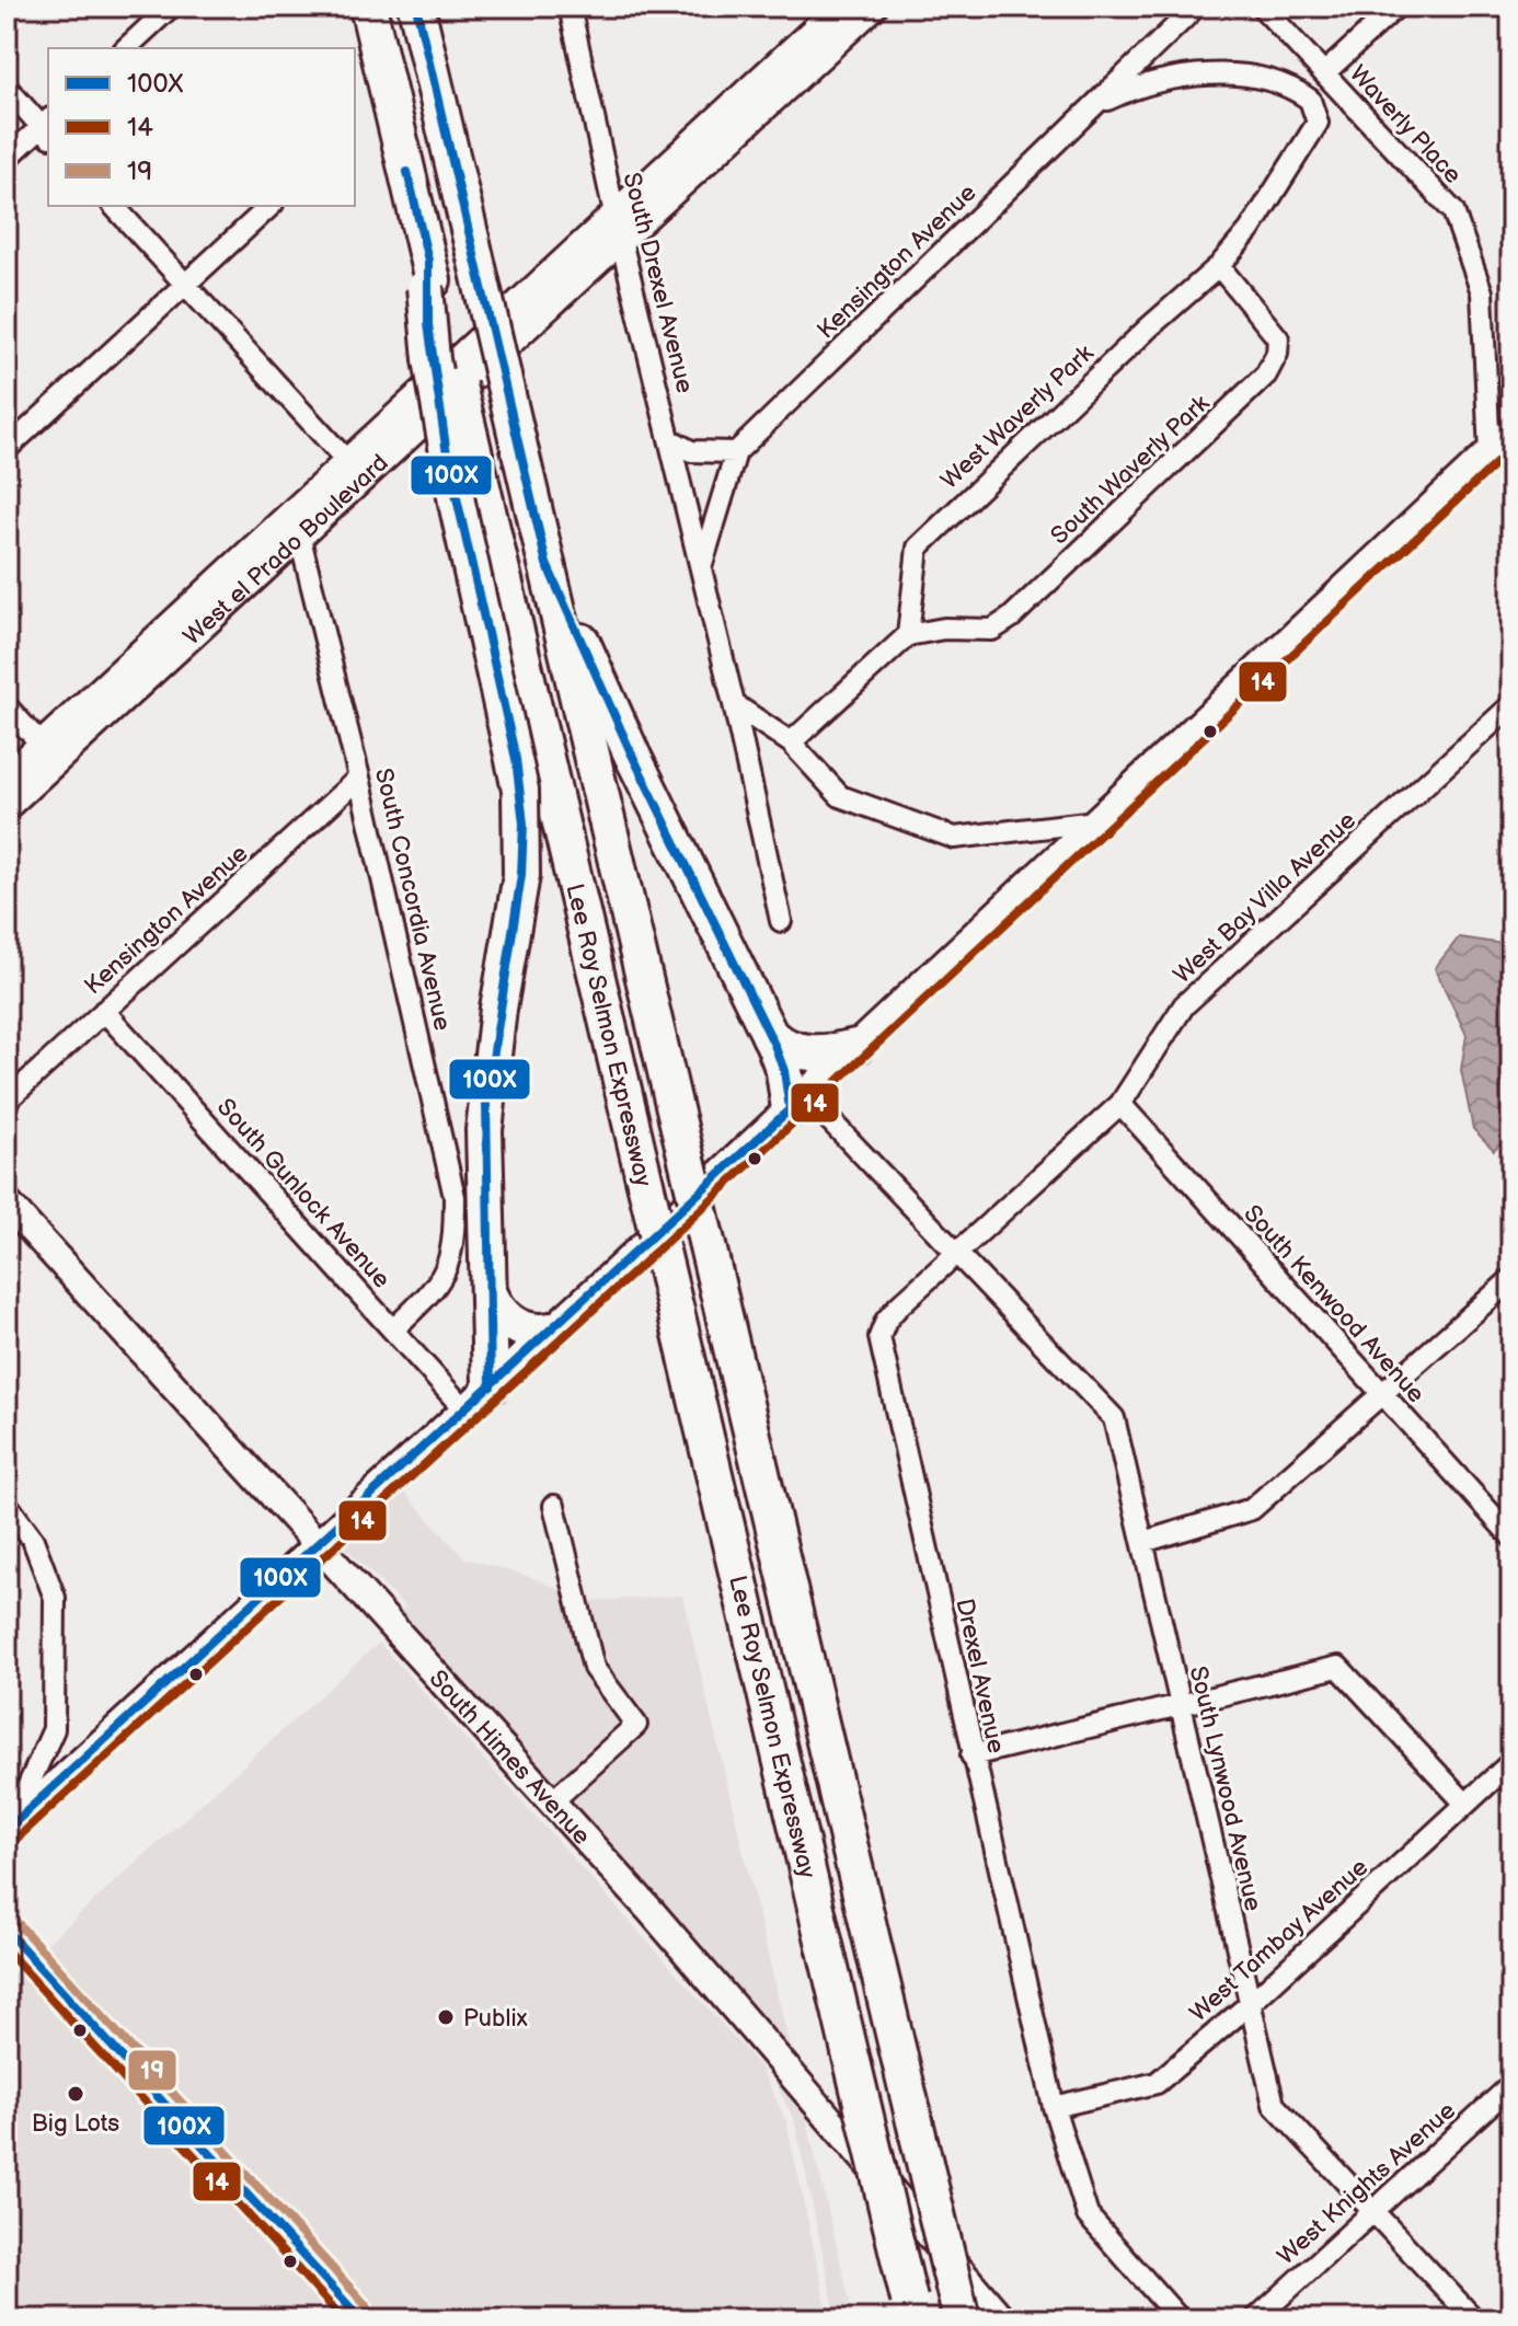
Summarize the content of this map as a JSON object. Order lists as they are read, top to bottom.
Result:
{
  "streets": {
    "highway": ["Lee Roy Selmon Expressway"],
    "street": [
      "Waverly Place",
      "Kensington Avenue",
      "South Drexel Avenue",
      "West Waverly Park",
      "South Waverly Park",
      "West el Prado Boulevard",
      "West Bay Villa Avenue",
      "South Concordia Avenue",
      "South Gunlock Avenue",
      "South Kenwood Avenue",
      "Drexel Avenue",
      "South Himes Avenue",
      "South Lynwood Avenue",
      "West Tambay Avenue",
      "West Knights Avenue"
    ]
  },
  "crossings": [
    ["Kensington Avenue", "South Drexel Avenue"],
    ["Kensington Avenue", "West Waverly Park"],
    ["Kensington Avenue", "South Concordia Avenue"],
    ["Kensington Avenue", "South Gunlock Avenue"],
    ["South Drexel Avenue", "West el Prado Boulevard"],
    ["West Waverly Park", "South Waverly Park"],
    ["West el Prado Boulevard", "South Concordia Avenue"],
    ["West Bay Villa Avenue", "South Kenwood Avenue"],
    ["West Bay Villa Avenue", "Drexel Avenue"],
    ["West Bay Villa Avenue", "South Lynwood Avenue"],
    ["South Concordia Avenue", "South Gunlock Avenue"],
    ["Drexel Avenue", "South Lynwood Avenue"],
    ["Drexel Avenue", "West Tambay Avenue"],
    ["South Lynwood Avenue", "West Tambay Avenue"],
    ["South Lynwood Avenue", "West Knights Avenue"]
  ],
  "places": ["Publix", "Big Lots"],
  "lines": ["transit line 100X", "transit line 14", "transit line 19"],
  "legend": ["100X", "14", "19"]
}
